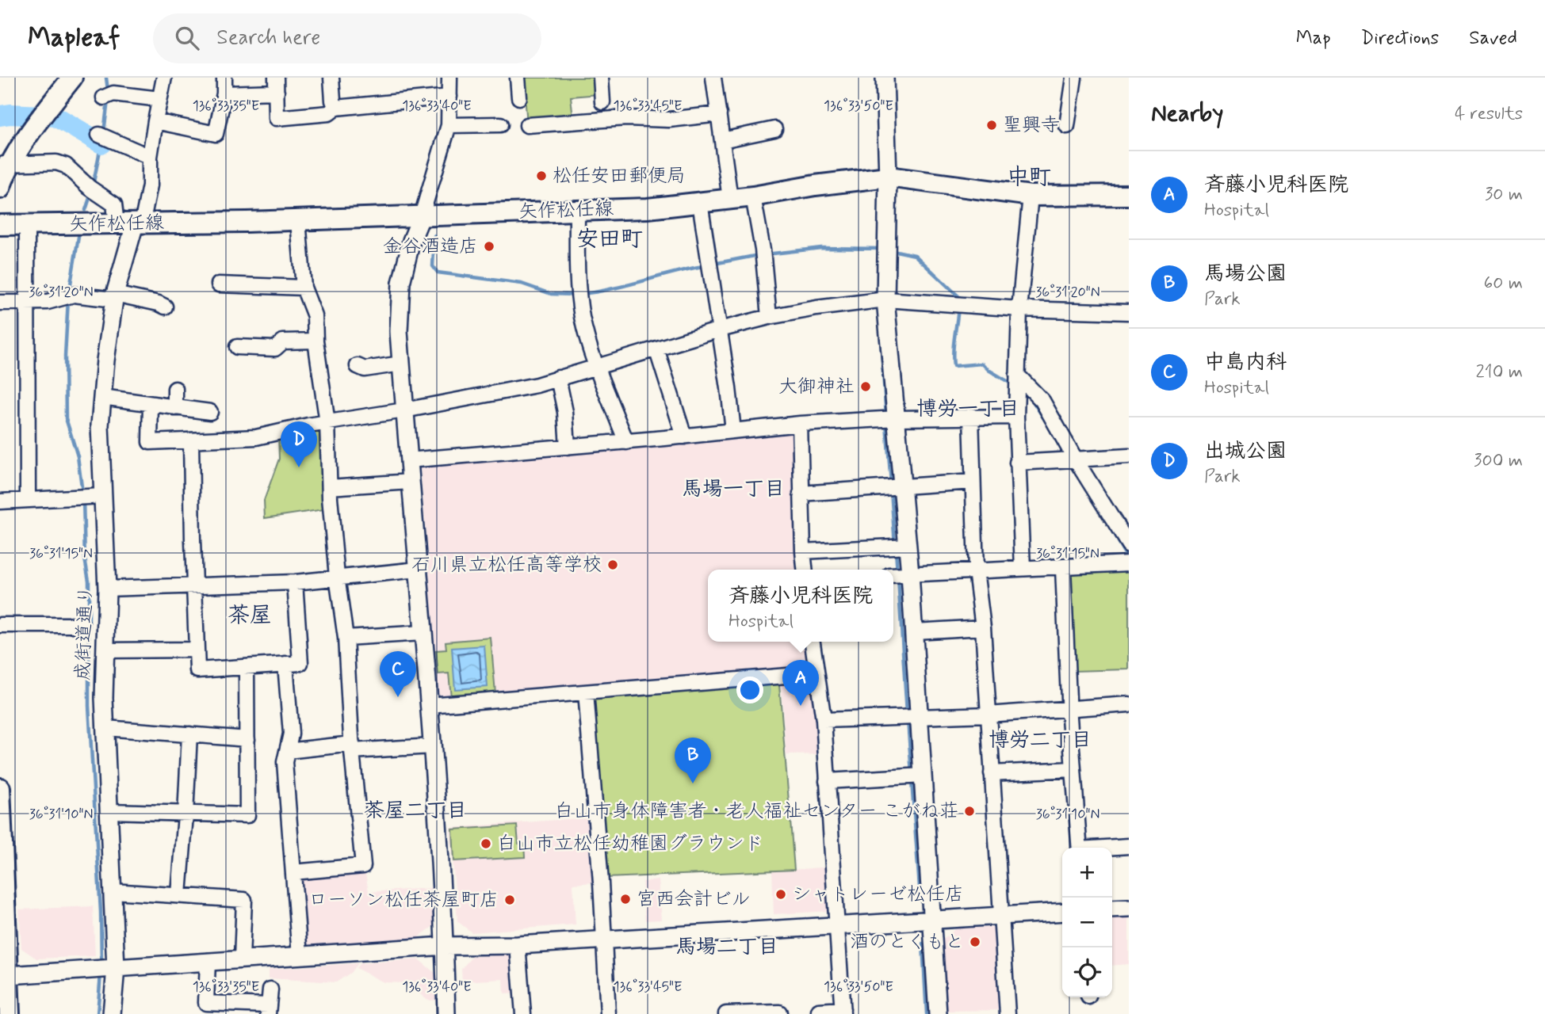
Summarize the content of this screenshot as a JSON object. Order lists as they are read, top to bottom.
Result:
{
  "streets": {
    "main road": ["矢作松任線"],
    "street": ["成街道通り"]
  },
  "crossings": [
    ["矢作松任線", "成街道通り"]
  ],
  "districts": [
    "中町",
    "安田町",
    "博労一丁目",
    "馬場一丁目",
    "茶屋",
    "博労二丁目",
    "茶屋二丁目",
    "馬場二丁目"
  ],
  "places": [
    "聖興寺",
    "松任安田郵便局",
    "金谷酒造店",
    "大御神社",
    "石川県立松任高等学校",
    "白山市身体障害者・老人福祉センター こがね荘",
    "白山市立松任幼稚園グラウンド",
    "シャトレーゼ松任店",
    "宮西会計ビル",
    "ローソン松任茶屋町店",
    "酒のとくもと"
  ],
  "page": {
    "header": "Mapleaf",
    "search": "Search here",
    "nav": ["Map", "Directions", "Saved"],
    "heading": ["Nearby", "4 results"],
    "list": [
      {
        "mark": "A",
        "name": "斉藤小児科医院",
        "note": "Hospital",
        "value": "30 m"
      },
      {
        "mark": "B",
        "name": "馬場公園",
        "note": "Park",
        "value": "60 m"
      },
      {
        "mark": "C",
        "name": "中島内科",
        "note": "Hospital",
        "value": "210 m"
      },
      {
        "mark": "D",
        "name": "出城公園",
        "note": "Park",
        "value": "300 m"
      }
    ],
    "pins": [
      "D",
      "C",
      "A",
      "B"
    ],
    "popup": ["斉藤小児科医院", "Hospital"],
    "map_buttons": ["+", "−"]
  },
  "coordinates": [
    "136°33'35\"E",
    "136°33'40\"E",
    "136°33'45\"E",
    "136°33'50\"E",
    "36°31'20\"N",
    "36°31'15\"N",
    "36°31'10\"N"
  ]
}
